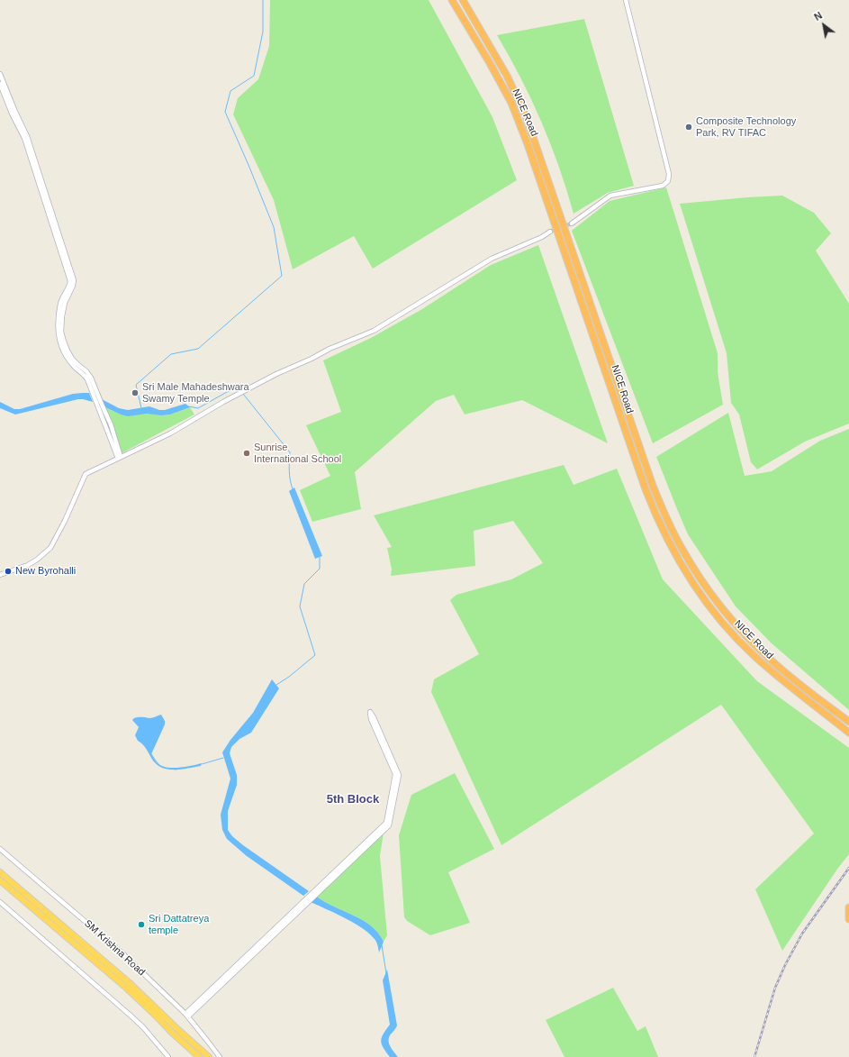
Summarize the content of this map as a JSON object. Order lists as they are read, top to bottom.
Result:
{
  "streets": {
    "highway": ["NICE Road", "SM Krishna Road"]
  },
  "districts": ["5th Block"],
  "places": [
    "Composite Technology Park, RV TIFAC",
    "Sri Male Mahadeshwara Swamy Temple",
    "Sunrise International School",
    "New Byrohalli",
    "Sri Dattatreya temple"
  ],
  "north": "top left"
}
